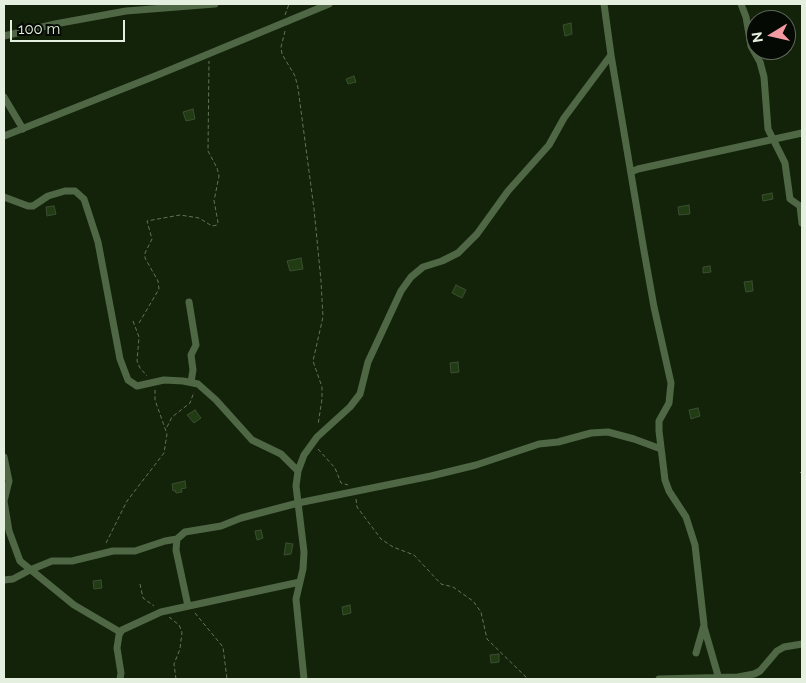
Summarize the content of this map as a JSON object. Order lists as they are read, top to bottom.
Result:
{
  "scale_bar": "100 m",
  "north": "left"
}
